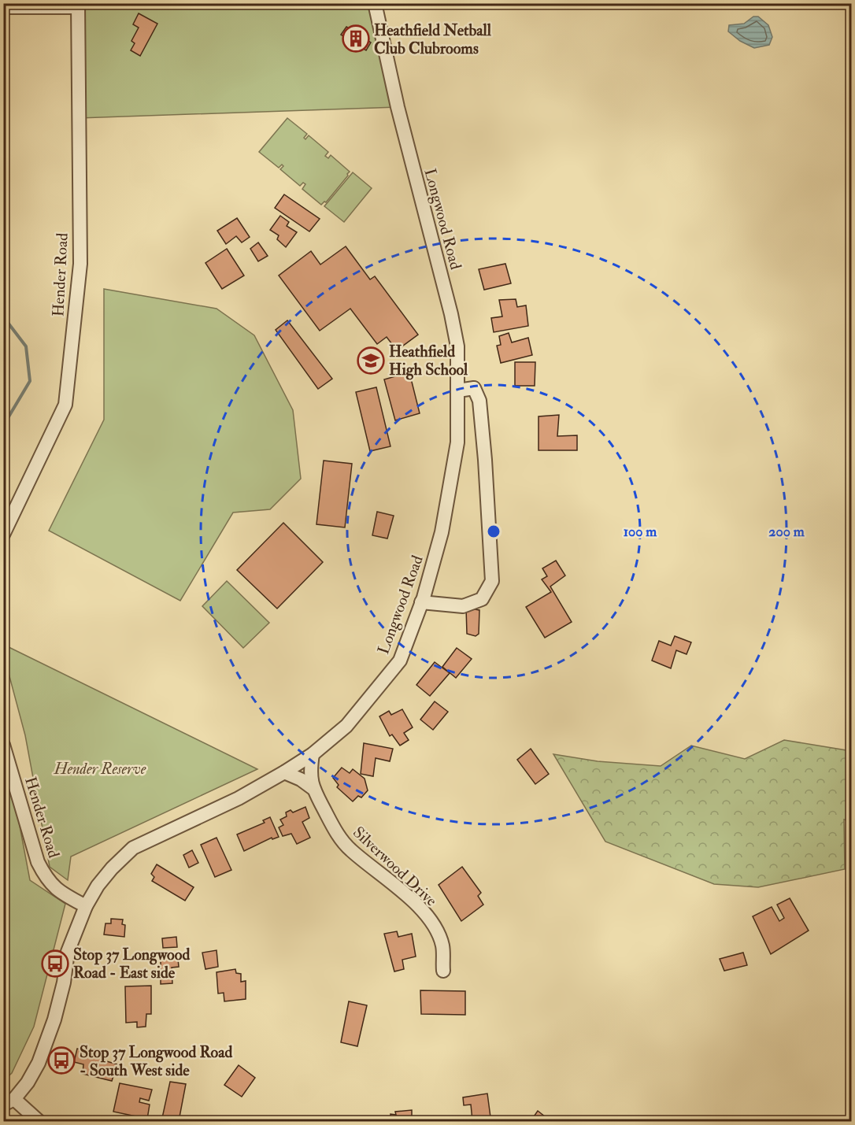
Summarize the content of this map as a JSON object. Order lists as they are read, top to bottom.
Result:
{
  "streets": {
    "street": ["Longwood Road", "Hender Road", "Silverwood Drive"]
  },
  "crossings": [
    ["Longwood Road", "Hender Road"],
    ["Longwood Road", "Silverwood Drive"]
  ],
  "parks": ["Hender Reserve"],
  "places": {
    "building": ["Heathfield Netball Club Clubrooms"],
    "school or university": ["Heathfield High School"],
    "bus stop": ["Stop 37 Longwood Road - East side", "Stop 37 Longwood Road - South West side"]
  },
  "rings": ["100 m", "200 m"]
}
